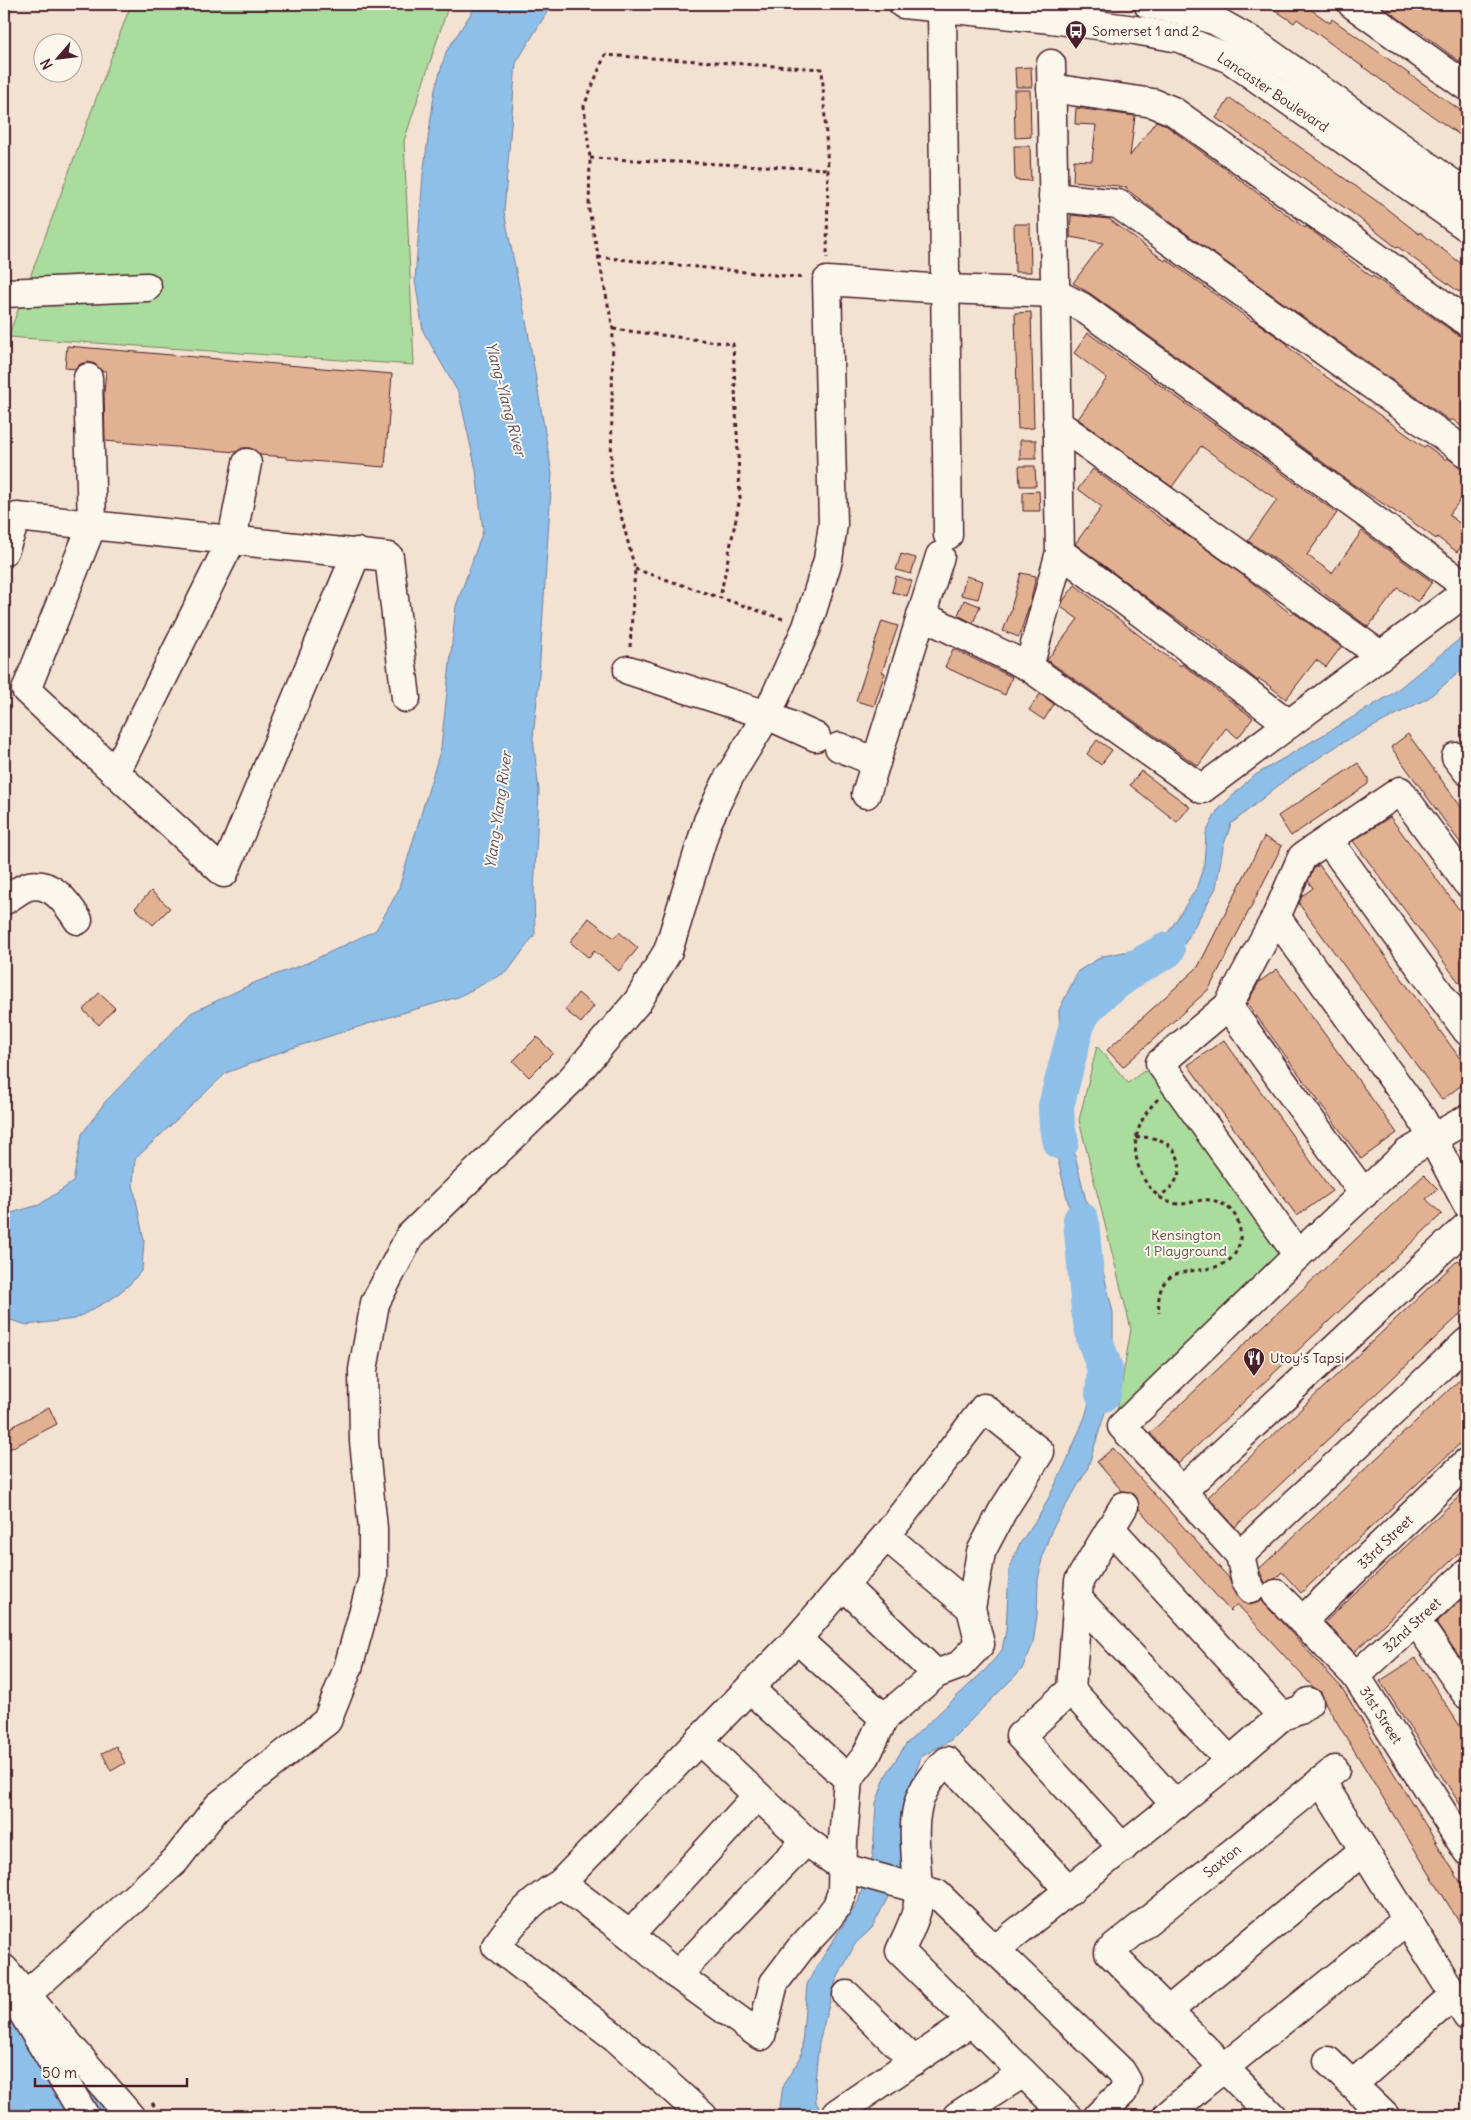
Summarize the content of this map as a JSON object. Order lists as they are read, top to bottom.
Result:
{
  "streets": {
    "street": [
      "Lancaster Boulevard",
      "33rd Street",
      "32nd Street",
      "31st Street",
      "Saxton"
    ]
  },
  "crossings": [
    ["33rd Street", "31st Street"],
    ["32nd Street", "31st Street"]
  ],
  "water": ["Ylang-Ylang River"],
  "parks": ["Kensington 1 Playground"],
  "places": {
    "bus stop": ["Somerset 1 and 2"],
    "restaurant": ["Utoy's Tapsi"]
  },
  "scale_bar": "50 m",
  "north": "bottom left"
}
